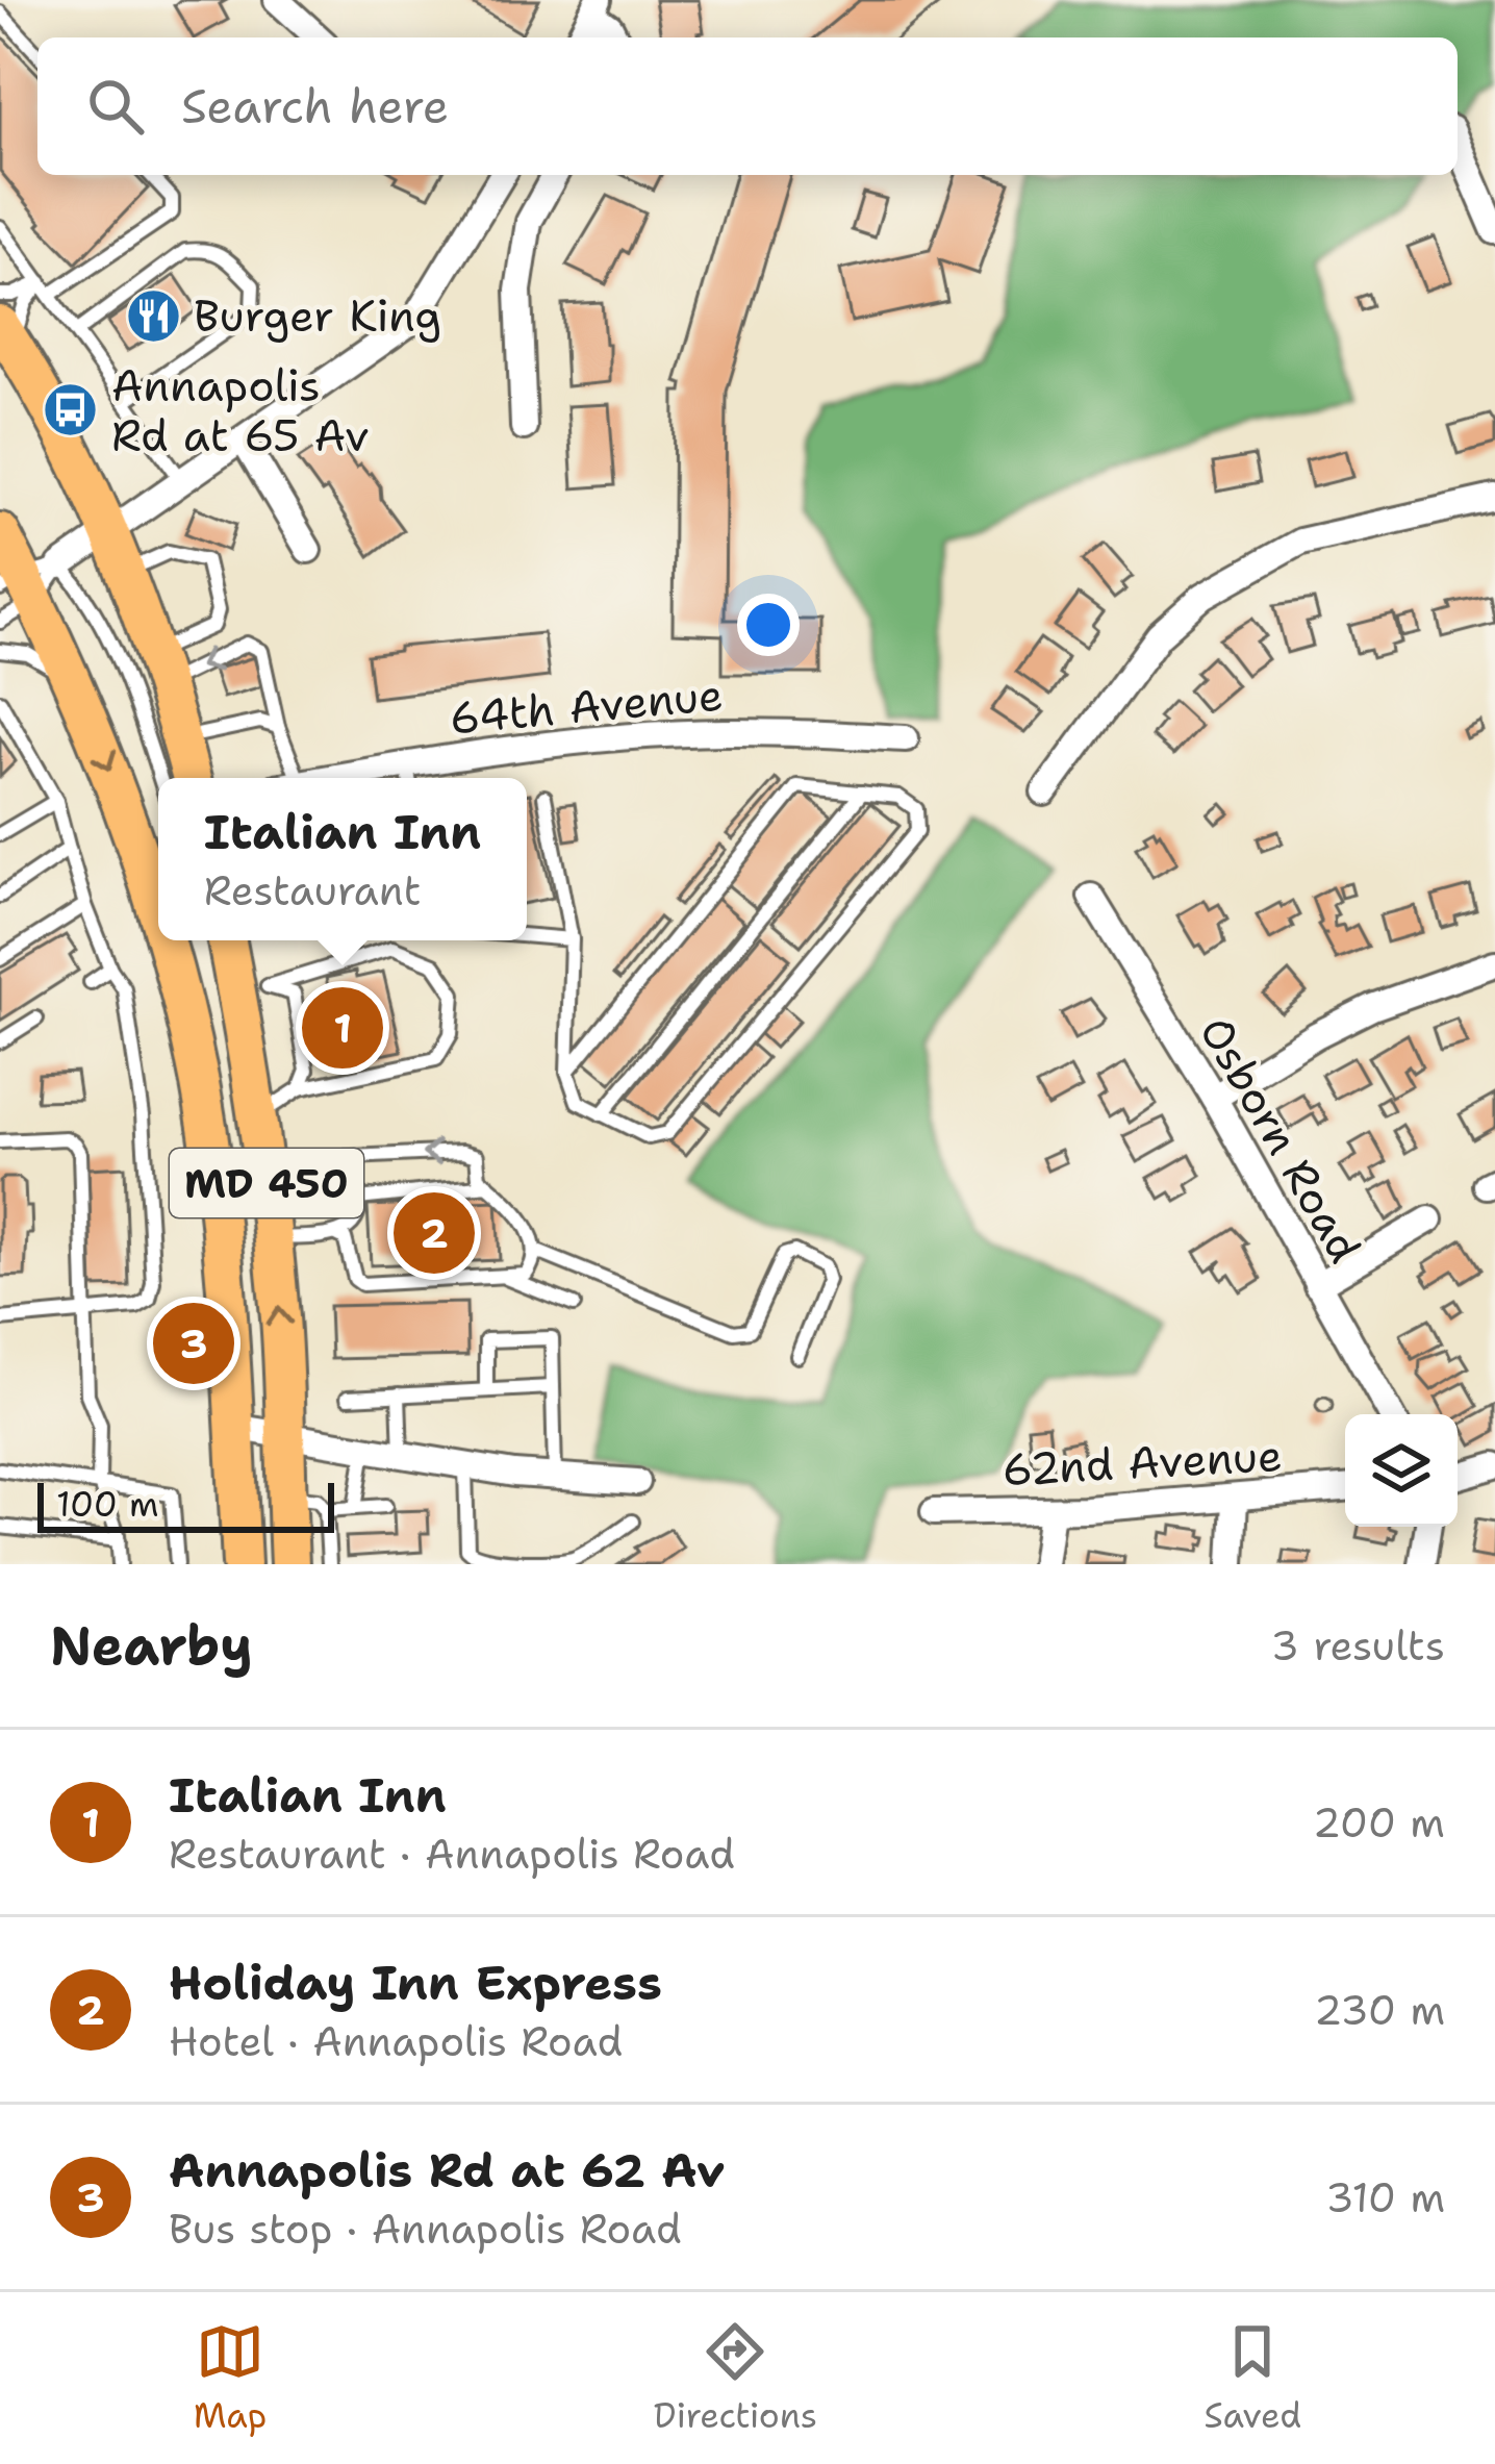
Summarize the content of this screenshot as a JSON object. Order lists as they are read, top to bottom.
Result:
{
  "streets": {
    "main road": ["MD 450"],
    "street": ["64th Avenue", "Osborn Road", "62nd Avenue"]
  },
  "places": {
    "restaurant": ["Burger King"],
    "bus stop": ["Annapolis Rd at 65 Av"]
  },
  "scale_bar": "100 m",
  "page": {
    "search": "Search here",
    "popup": ["Italian Inn", "Restaurant"],
    "pins": ["1", "2", "3"],
    "scale": "100 m",
    "heading": ["Nearby", "3 results"],
    "list": [
      {
        "mark": "1",
        "name": "Italian Inn",
        "note": "Restaurant · Annapolis Road",
        "value": "200 m"
      },
      {
        "mark": "2",
        "name": "Holiday Inn Express",
        "note": "Hotel · Annapolis Road",
        "value": "230 m"
      },
      {
        "mark": "3",
        "name": "Annapolis Rd at 62 Av",
        "note": "Bus stop · Annapolis Road",
        "value": "310 m"
      }
    ],
    "nav": ["Map", "Directions", "Saved"]
  }
}
